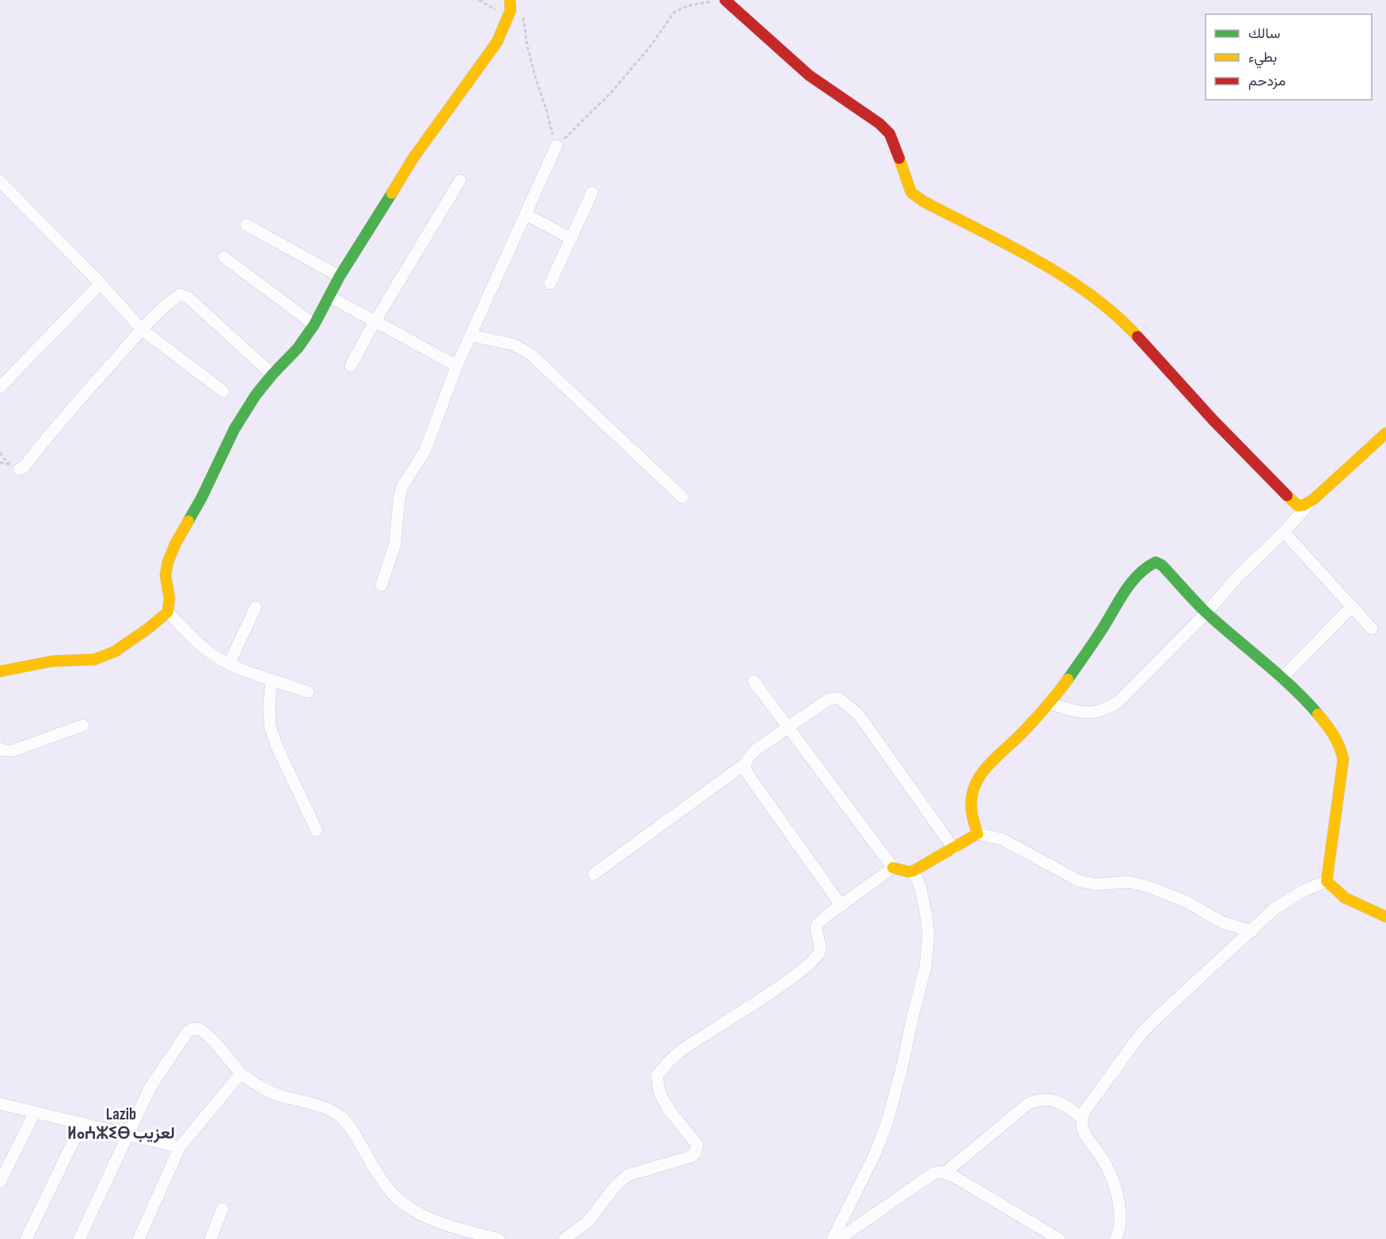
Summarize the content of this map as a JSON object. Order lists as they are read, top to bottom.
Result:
{
  "districts": ["Lazib ⵍⴰⵄⵣⵉⴱ لعزيب"],
  "legend": ["سالك", "بطيء", "مزدحم"]
}
